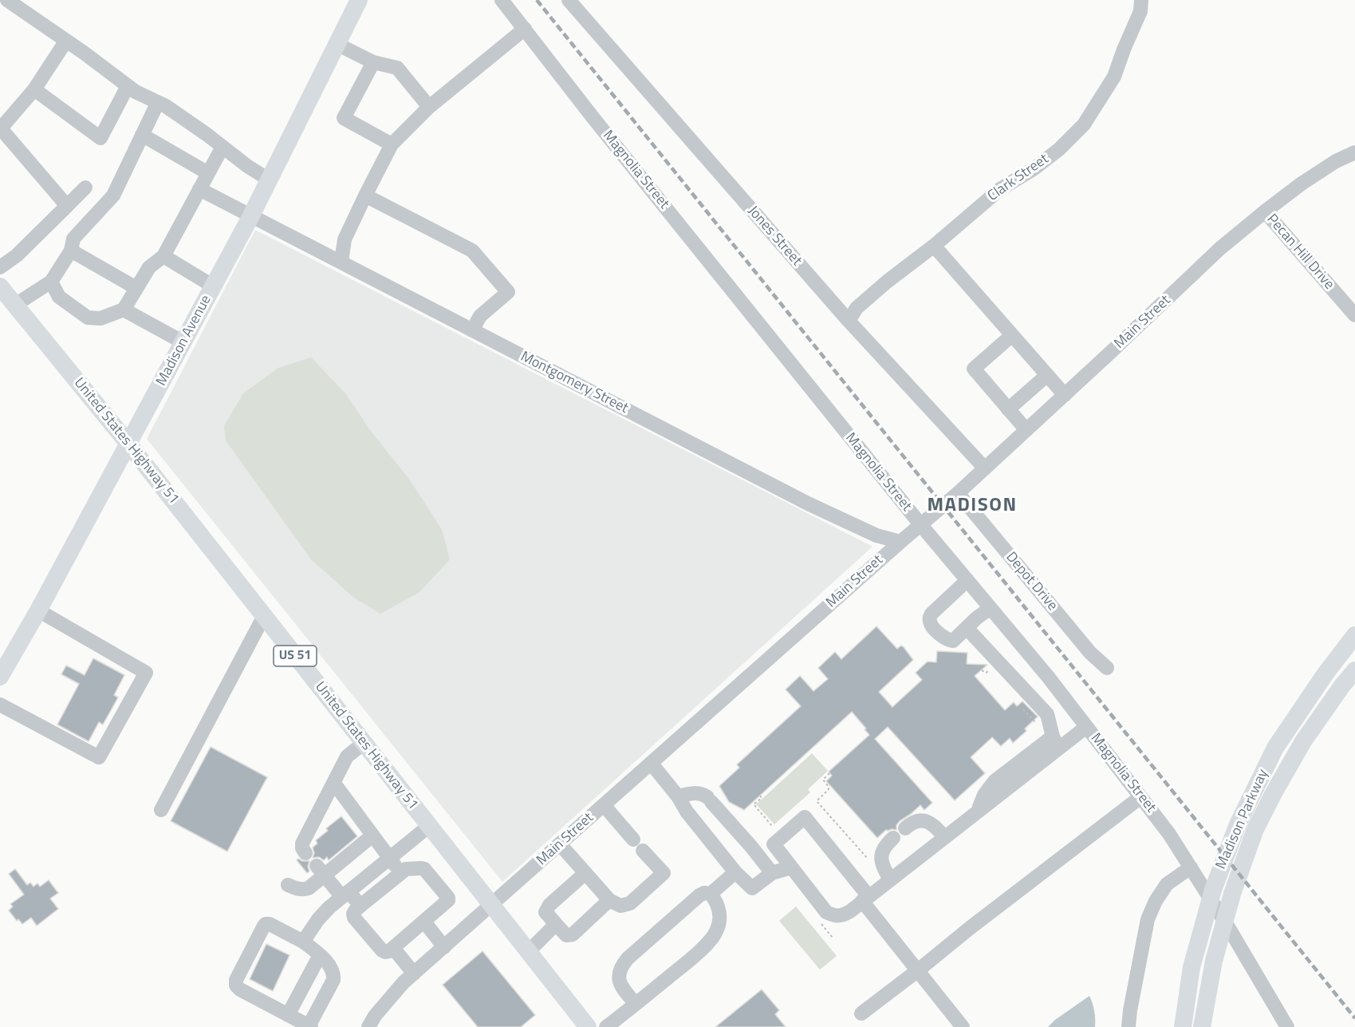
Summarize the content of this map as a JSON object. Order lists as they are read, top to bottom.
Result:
{
  "streets": {
    "main road": [
      "Madison Avenue",
      "United States Highway 51",
      "US 51",
      "Madison Parkway"
    ],
    "street": [
      "Magnolia Street",
      "Clark Street",
      "Jones Street",
      "Pecan Hill Drive",
      "Main Street",
      "Montgomery Street",
      "Depot Drive"
    ]
  },
  "crossings": [
    ["Magnolia Street", "Main Street"],
    ["Clark Street", "Jones Street"],
    ["Jones Street", "Main Street"],
    ["Pecan Hill Drive", "Main Street"],
    ["Main Street", "Montgomery Street"],
    ["Main Street", "United States Highway 51"],
    ["Main Street", "Depot Drive"],
    ["Madison Avenue", "Montgomery Street"],
    ["Madison Avenue", "United States Highway 51"]
  ],
  "districts": ["MADISON"]
}
